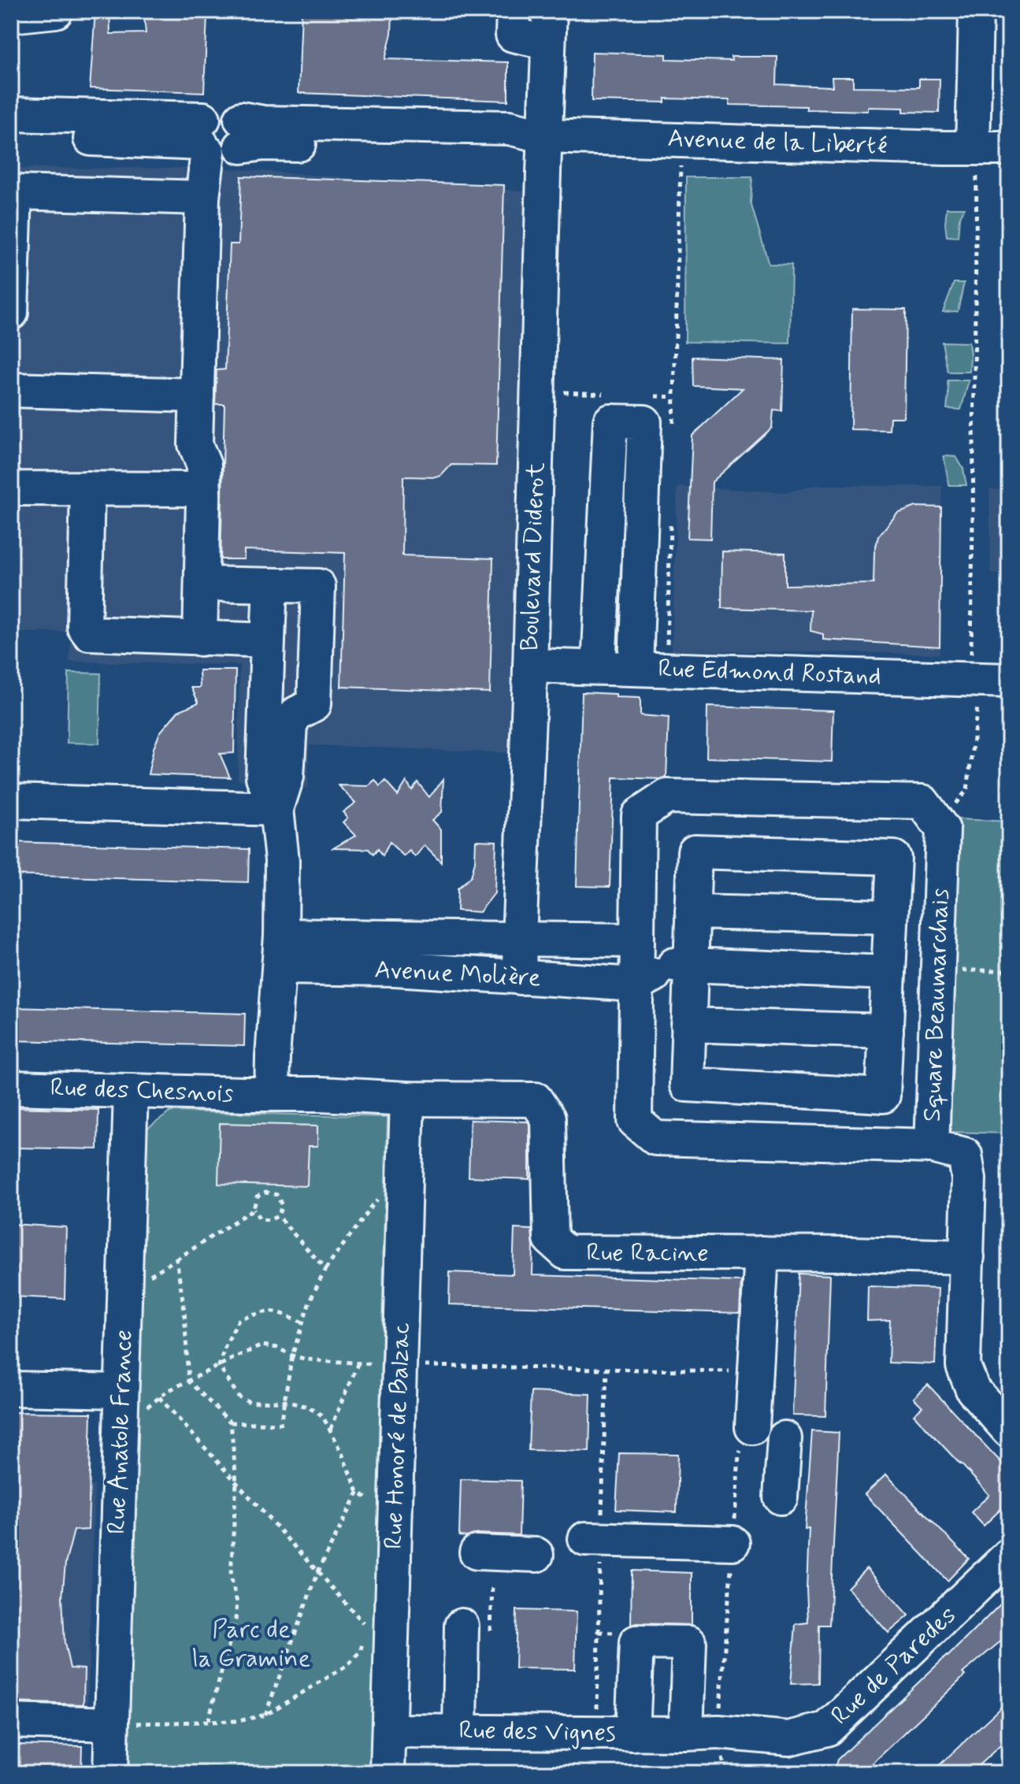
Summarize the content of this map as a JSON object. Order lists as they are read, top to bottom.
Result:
{
  "streets": {
    "street": [
      "Avenue de la Liberté",
      "Boulevard Diderot",
      "Rue Edmond Rostand",
      "Avenue Molière",
      "Square Beaumarchais",
      "Rue des Chesnois",
      "Rue Racine",
      "Rue Anatole France",
      "Rue Honoré de Balzac",
      "Rue de Paredes",
      "Rue des Vignes"
    ]
  },
  "crossings": [
    ["Avenue de la Liberté", "Boulevard Diderot"],
    ["Boulevard Diderot", "Rue Edmond Rostand"],
    ["Boulevard Diderot", "Avenue Molière"],
    ["Avenue Molière", "Square Beaumarchais"],
    ["Rue des Chesnois", "Rue Racine"],
    ["Rue des Chesnois", "Rue Anatole France"],
    ["Rue Racine", "Rue Honoré de Balzac"],
    ["Rue Honoré de Balzac", "Rue des Vignes"],
    ["Rue de Paredes", "Rue des Vignes"]
  ],
  "parks": ["Parc de la Gramine"]
}
